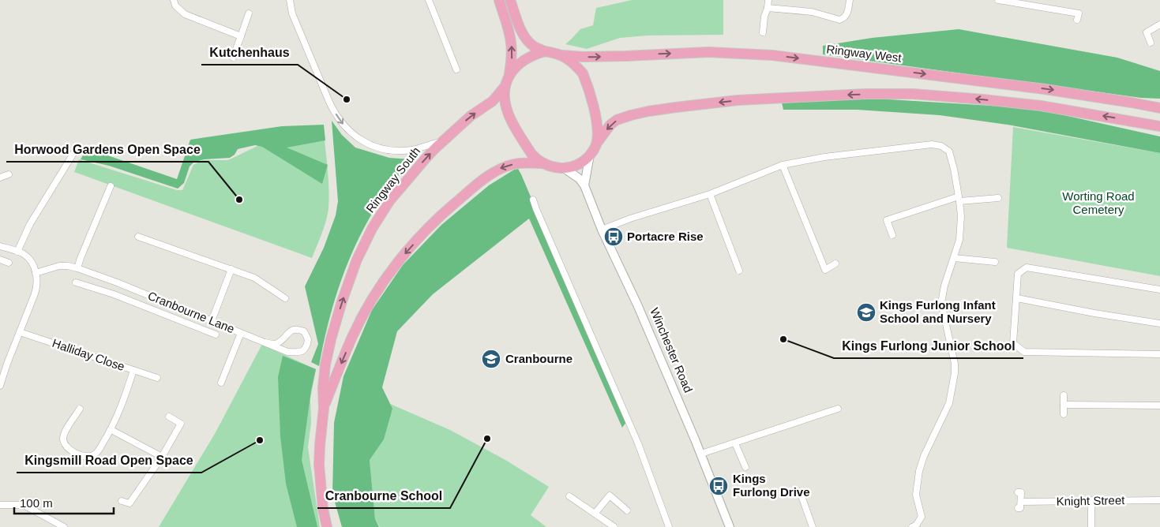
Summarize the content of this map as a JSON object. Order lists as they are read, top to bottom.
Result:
{
  "streets": {
    "main road": ["Ringway West", "Ringway South"],
    "street": [
      "Cranbourne Lane",
      "Winchester Road",
      "Halliday Close",
      "Knight Street"
    ]
  },
  "crossings": [
    ["Ringway West", "Ringway South"],
    ["Ringway West", "Winchester Road"],
    ["Ringway South", "Winchester Road"]
  ],
  "parks": ["Worting Road Cemetery"],
  "places": {
    "other": [
      "Kutchenhaus",
      "Horwood Gardens Open Space",
      "Kings Furlong Junior School",
      "Cranbourne School",
      "Kingsmill Road Open Space"
    ],
    "bus stop": ["Portacre Rise", "Kings Furlong Drive"],
    "school or university": ["Kings Furlong Infant School and Nursery", "Cranbourne"]
  },
  "scale_bar": "100 m"
}
